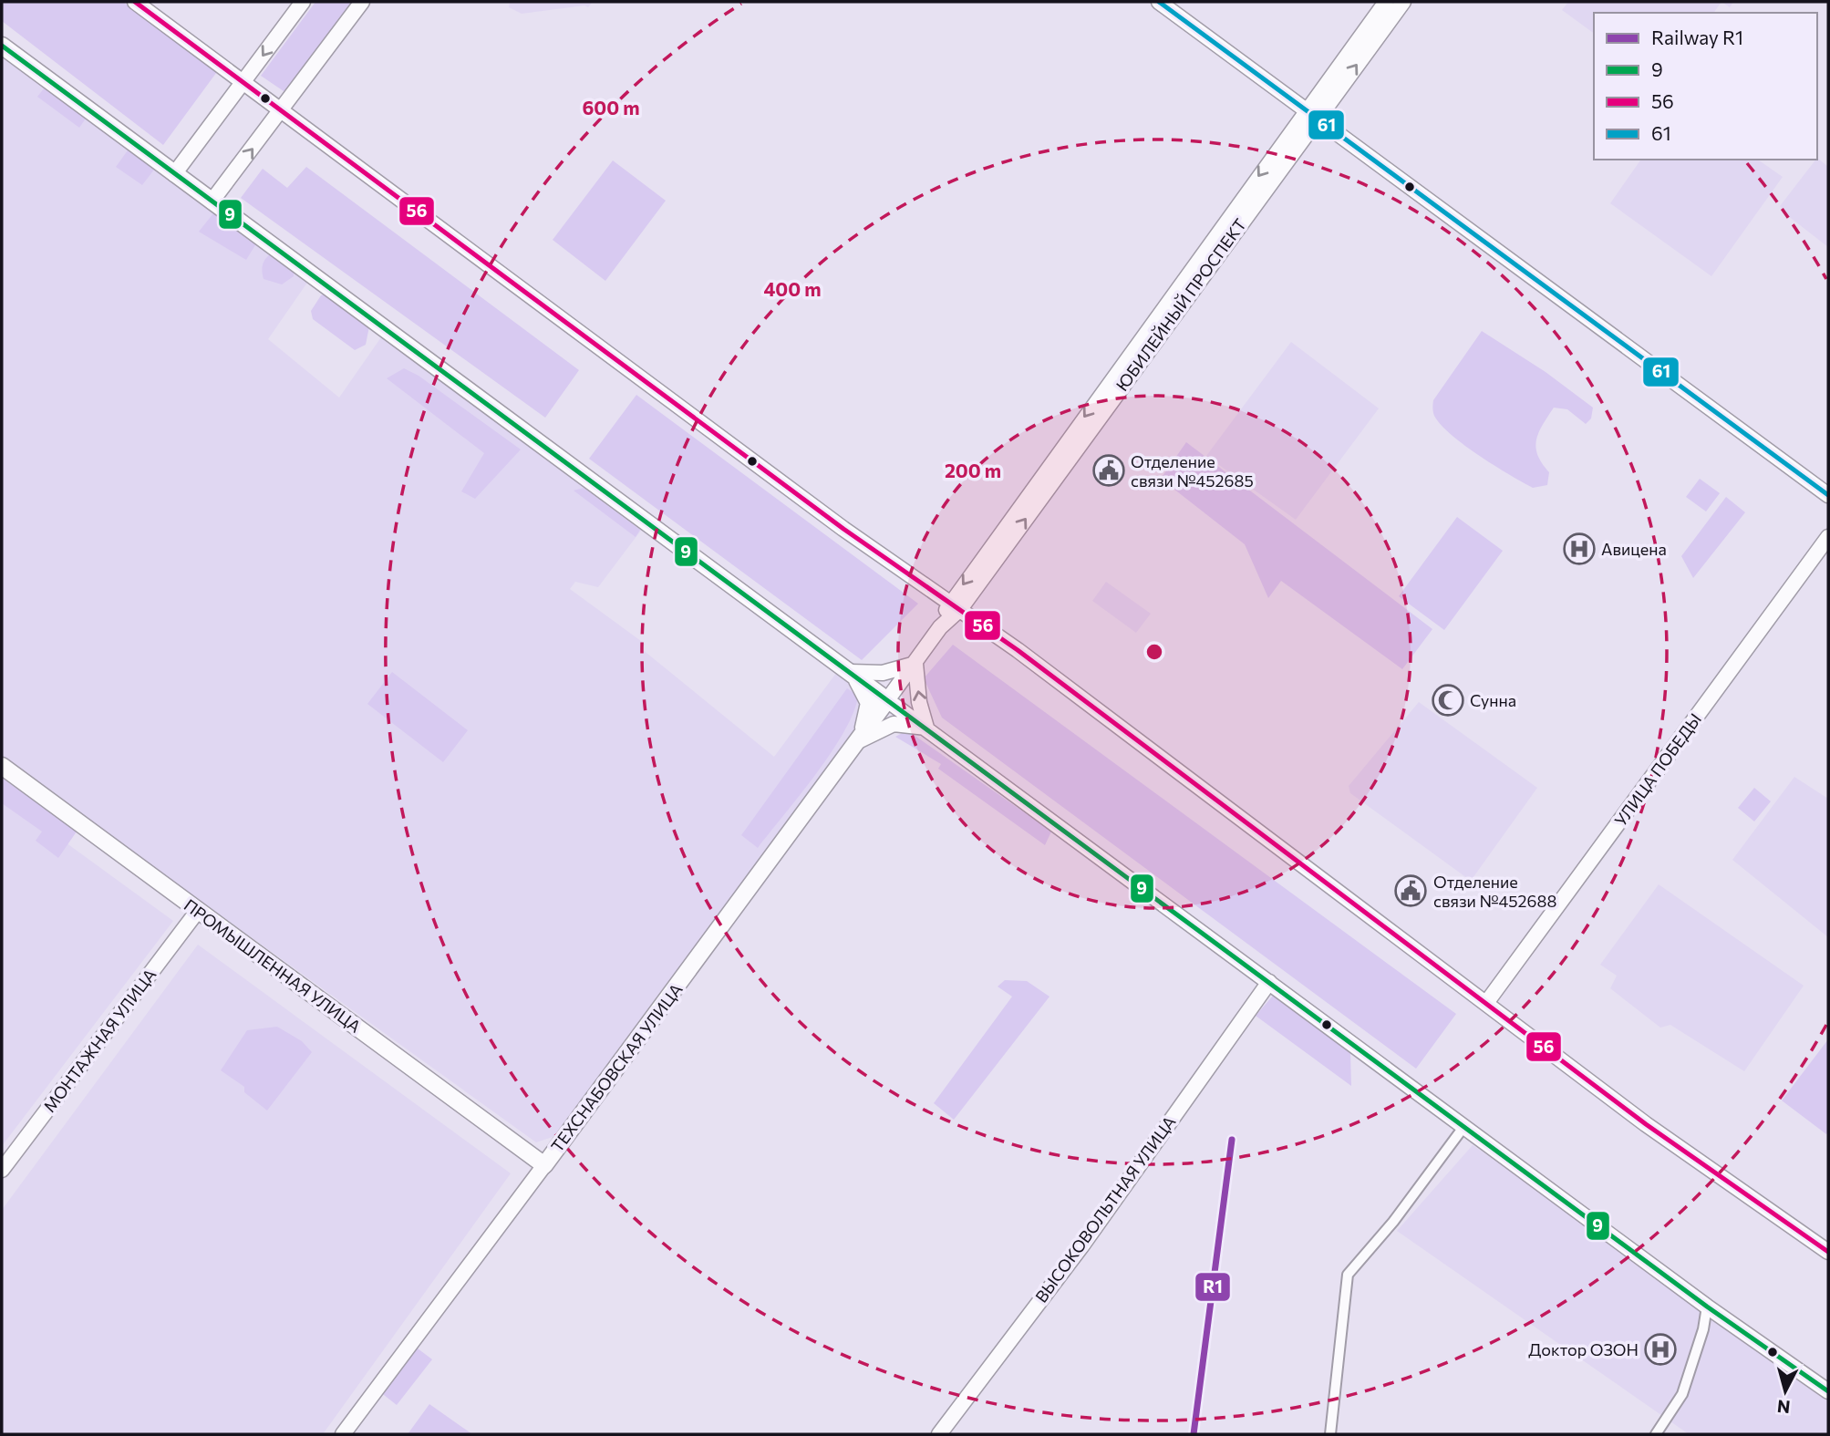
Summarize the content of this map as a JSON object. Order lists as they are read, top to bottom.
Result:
{
  "streets": {
    "main road": [
      "УЛИЦА ПОБЕДЫ",
      "ПРОМЫШЛЕННАЯ УЛИЦА",
      "МОНТАЖНАЯ УЛИЦА",
      "ТЕХСНАБОВСКАЯ УЛИЦА",
      "ВЫСОКОВОЛЬТНАЯ УЛИЦА"
    ]
  },
  "crossings": [
    ["ПРОМЫШЛЕННАЯ УЛИЦА", "МОНТАЖНАЯ УЛИЦА"],
    ["ПРОМЫШЛЕННАЯ УЛИЦА", "ТЕХСНАБОВСКАЯ УЛИЦА"]
  ],
  "places": {
    "public building": ["Отделение связи №452685", "Отделение связи №452688"],
    "hospital": ["Авицена", "Доктор ОЗОН"],
    "mosque": ["Сунна"]
  },
  "lines": [
    "transit line 56",
    "transit line 61",
    "transit line 9",
    "rail line R1"
  ],
  "legend": [
    "Railway R1",
    "9",
    "56",
    "61"
  ],
  "north": "bottom",
  "rings": ["600 m", "400 m", "200 m"]
}
